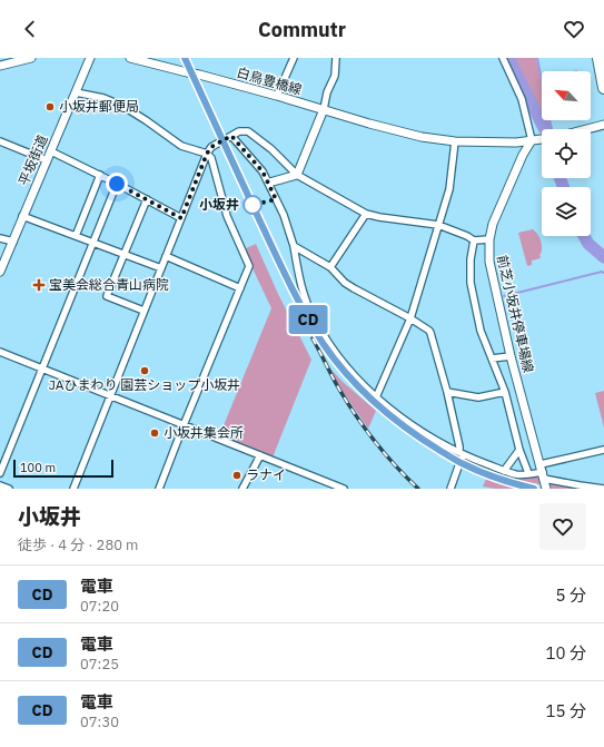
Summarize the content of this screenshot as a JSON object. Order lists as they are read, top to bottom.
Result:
{
  "streets": {
    "main road": ["白鳥豊橋線", "平坂街道", "前芝小坂井停車場線"]
  },
  "places": {
    "other": [
      "小坂井郵便局",
      "小坂井",
      "JAひまわり 園芸ショップ小坂井",
      "小坂井集会所",
      "ラナイ"
    ],
    "health": ["宝美会総合青山病院"]
  },
  "scale_bar": "100 m",
  "north": "top left",
  "page": {
    "header": "Commutr",
    "on_map": "CD",
    "scale": "100 m",
    "heading": ["小坂井", "徒歩 · 4 分 · 280 m"],
    "list": [
      {
        "mark": "CD",
        "name": "電車",
        "note": "07:20",
        "value": "5 分"
      },
      {
        "mark": "CD",
        "name": "電車",
        "note": "07:25",
        "value": "10 分"
      },
      {
        "mark": "CD",
        "name": "電車",
        "note": "07:30",
        "value": "15 分"
      }
    ]
  }
}
